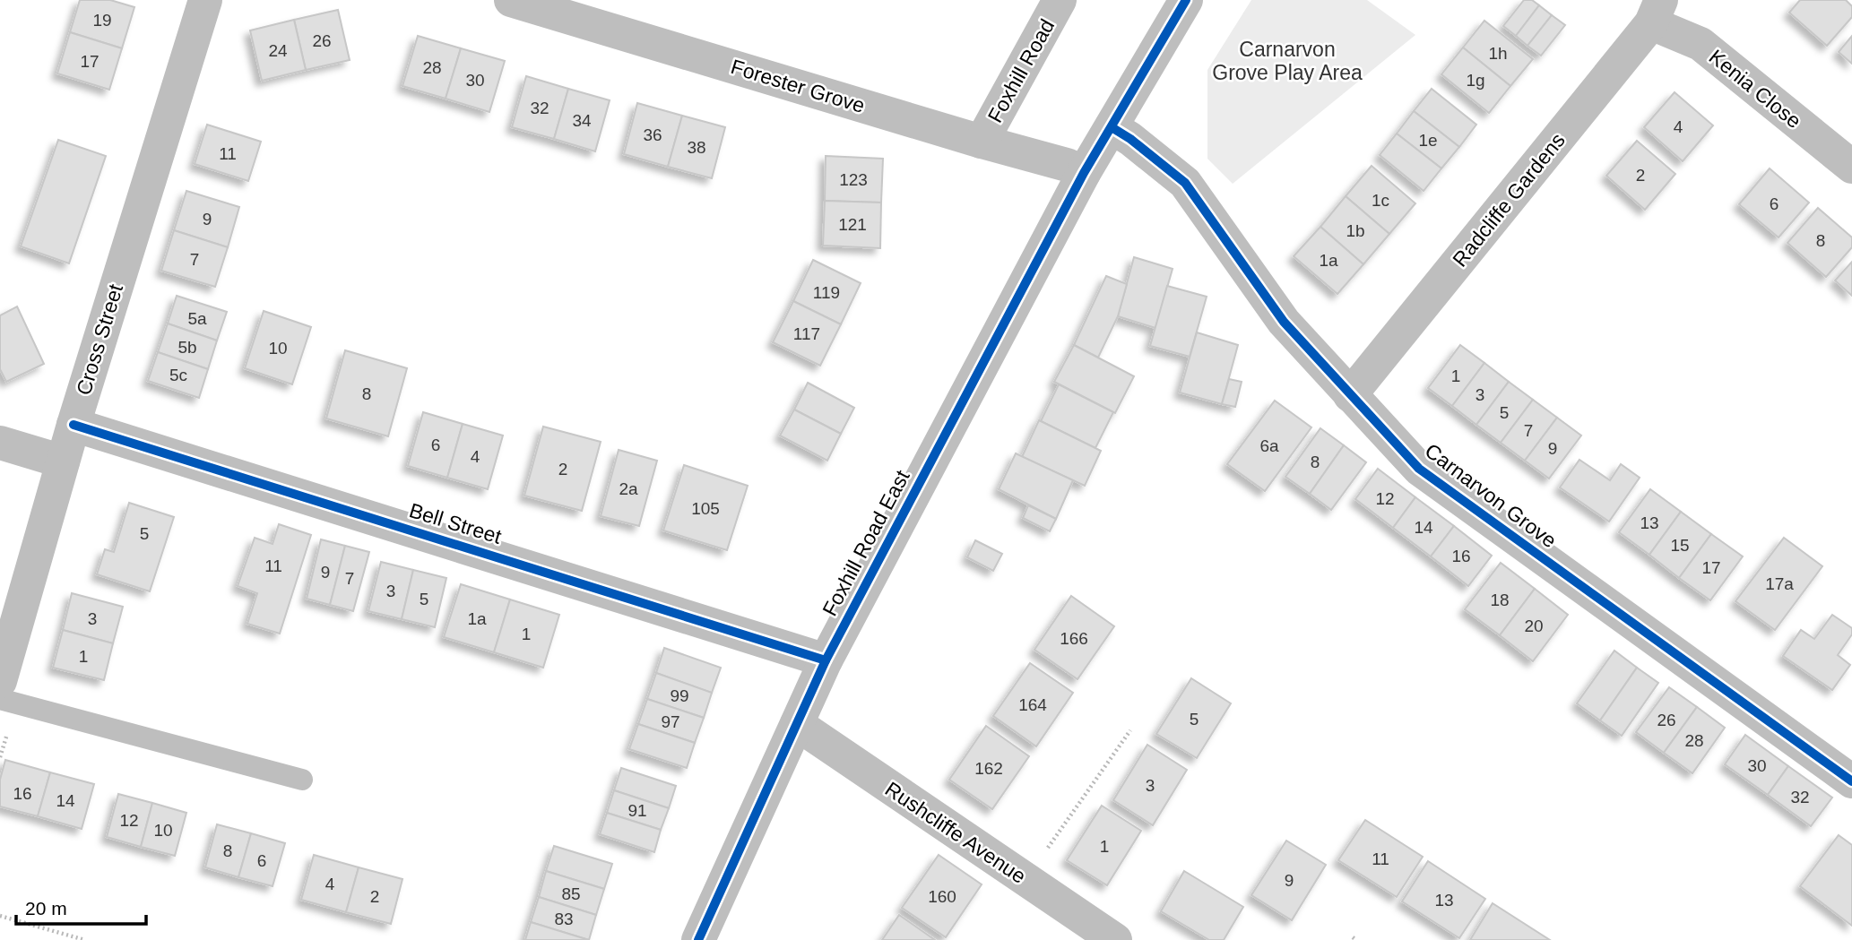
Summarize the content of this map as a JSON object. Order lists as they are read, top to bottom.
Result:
{
  "streets": {
    "street": [
      "Foxhill Road",
      "Forester Grove",
      "Kenia Close",
      "Radcliffe Gardens",
      "Cross Street",
      "Carnarvon Grove",
      "Bell Street",
      "Foxhill Road East",
      "Rushcliffe Avenue"
    ]
  },
  "crossings": [
    ["Foxhill Road", "Forester Grove"],
    ["Forester Grove", "Foxhill Road East"],
    ["Kenia Close", "Radcliffe Gardens"],
    ["Radcliffe Gardens", "Carnarvon Grove"],
    ["Cross Street", "Bell Street"],
    ["Carnarvon Grove", "Foxhill Road East"],
    ["Bell Street", "Foxhill Road East"],
    ["Foxhill Road East", "Rushcliffe Avenue"]
  ],
  "parks": ["Carnarvon Grove Play Area"],
  "house_numbers": [
    "19",
    "26",
    "24",
    "1h",
    "17",
    "28",
    "30",
    "1g",
    "32",
    "34",
    "4",
    "36",
    "1e",
    "38",
    "11",
    "2",
    "123",
    "1c",
    "6",
    "9",
    "121",
    "1b",
    "8",
    "7",
    "1a",
    "119",
    "5a",
    "117",
    "5b",
    "10",
    "5c",
    "1",
    "8",
    "3",
    "5",
    "7",
    "6",
    "6a",
    "9",
    "4",
    "8",
    "2",
    "2a",
    "12",
    "105",
    "13",
    "14",
    "5",
    "15",
    "16",
    "11",
    "17",
    "9",
    "7",
    "17a",
    "3",
    "5",
    "18",
    "3",
    "1a",
    "20",
    "1",
    "166",
    "1",
    "99",
    "164",
    "5",
    "26",
    "97",
    "28",
    "30",
    "162",
    "3",
    "16",
    "32",
    "14",
    "91",
    "12",
    "10",
    "1",
    "8",
    "11",
    "6",
    "9",
    "4",
    "85",
    "2",
    "160",
    "13",
    "83"
  ],
  "scale_bar": "20 m"
}
